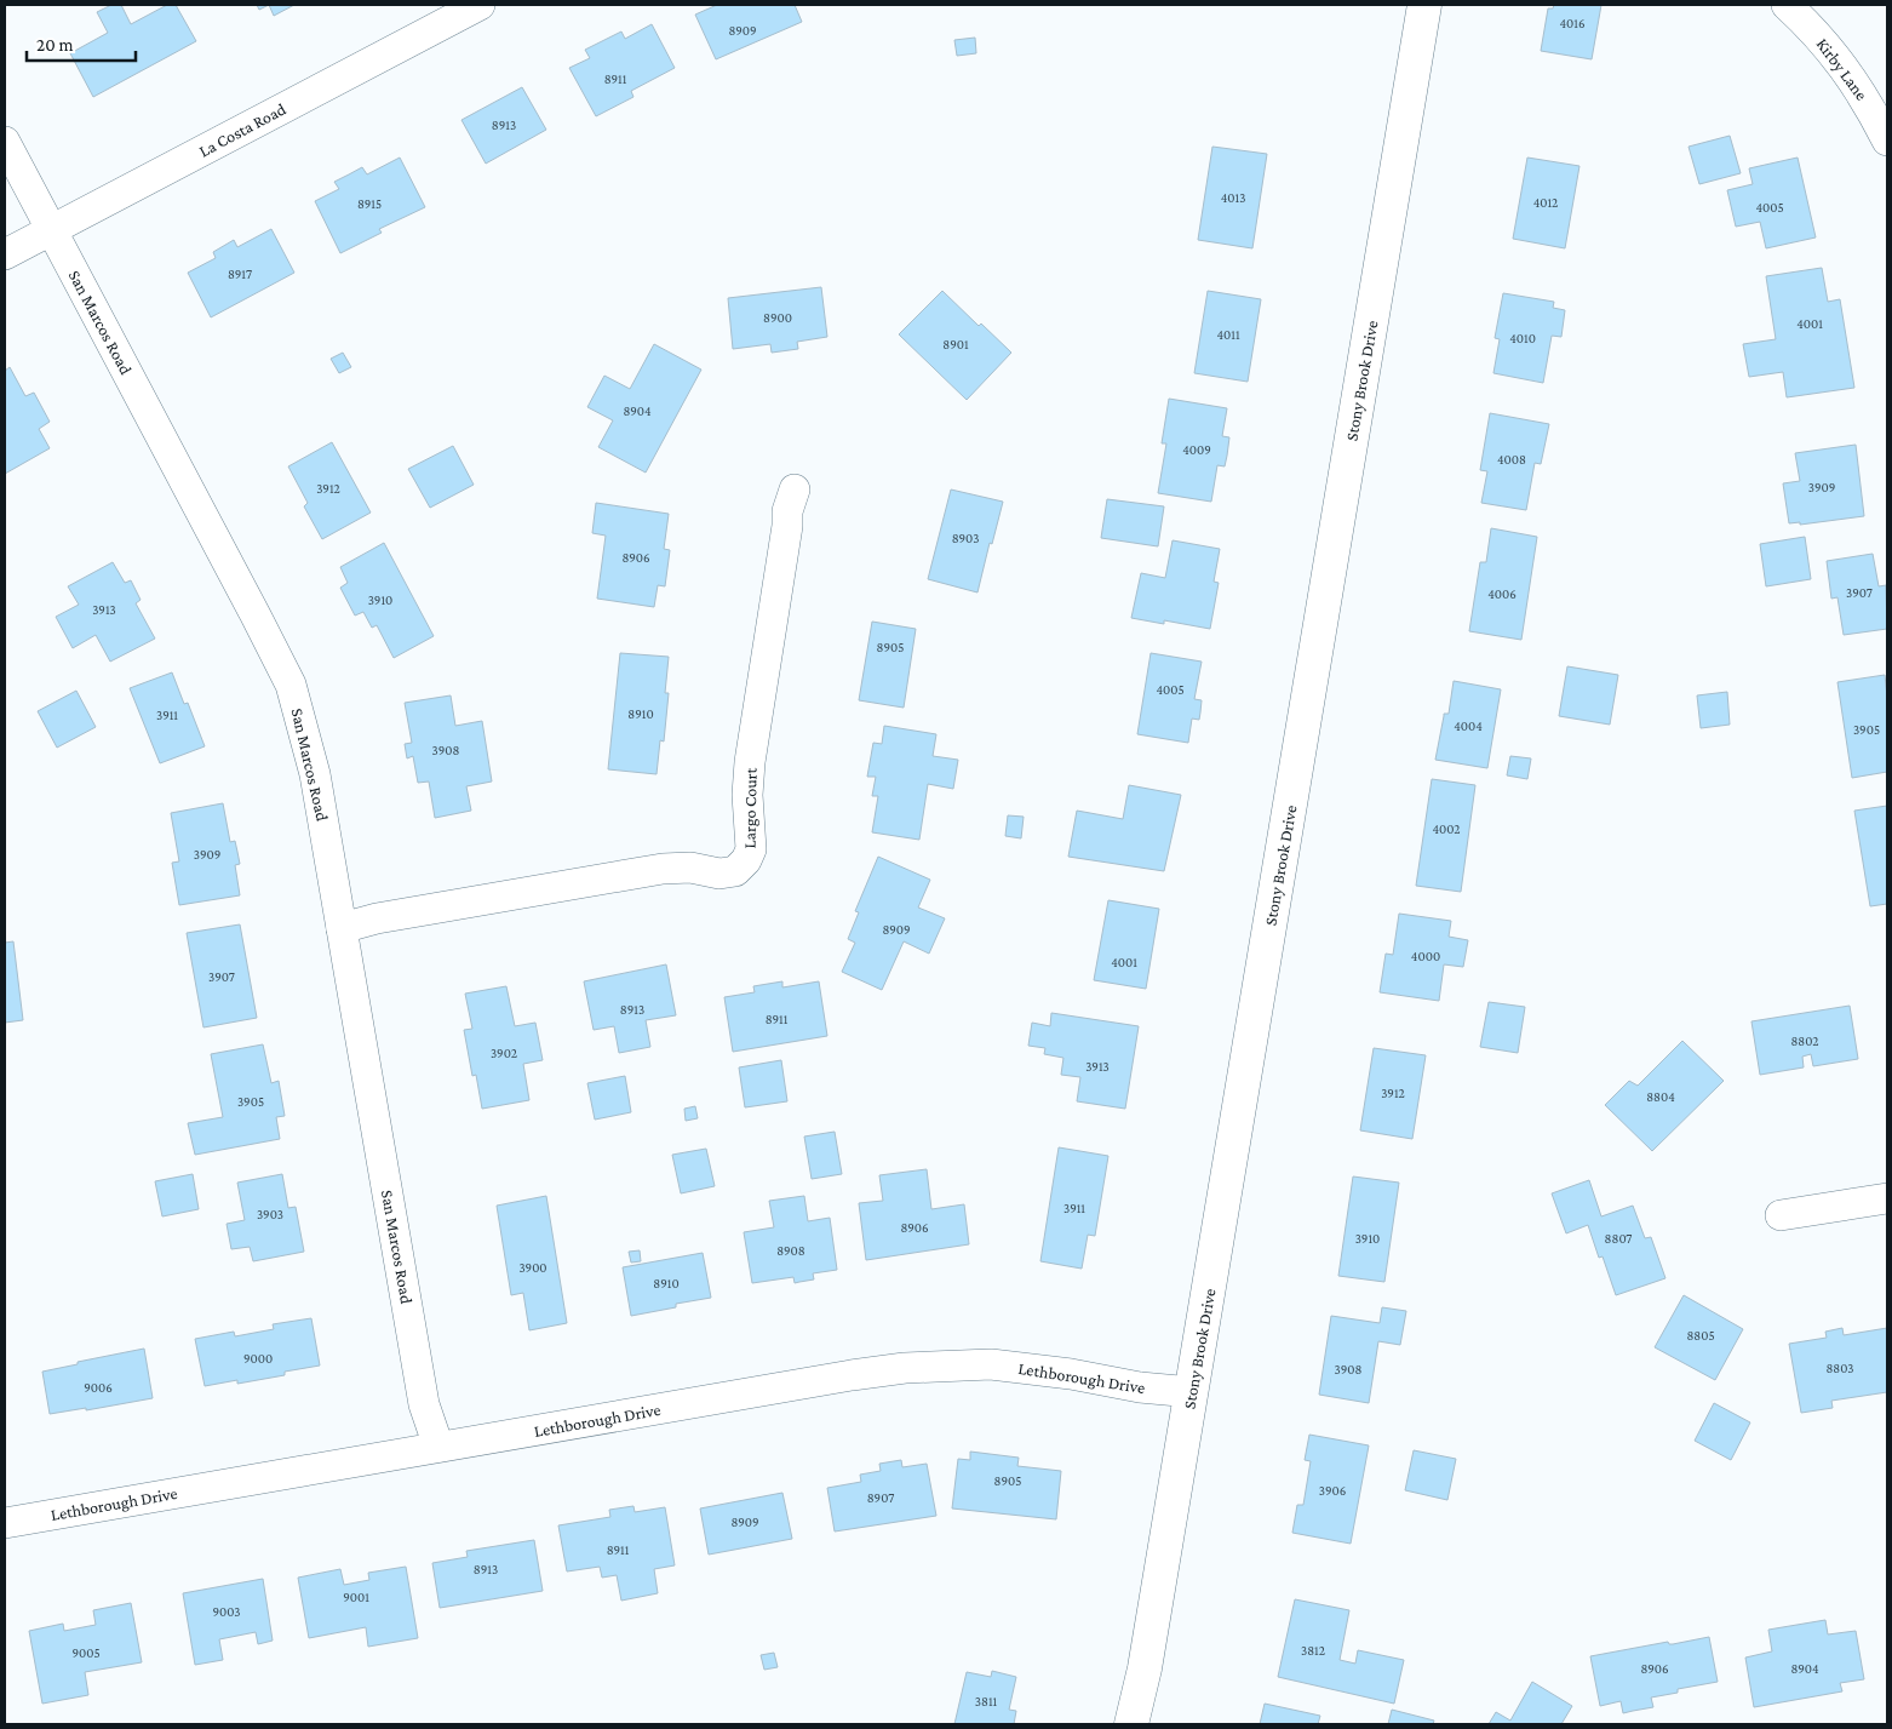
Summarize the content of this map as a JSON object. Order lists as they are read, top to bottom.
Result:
{
  "streets": {
    "street": [
      "Kirby Lane",
      "La Costa Road",
      "San Marcos Road",
      "Stony Brook Drive",
      "Largo Court",
      "Lethborough Drive"
    ]
  },
  "crossings": [
    ["La Costa Road", "San Marcos Road"],
    ["San Marcos Road", "Largo Court"],
    ["San Marcos Road", "Lethborough Drive"],
    ["Stony Brook Drive", "Lethborough Drive"]
  ],
  "house_numbers": [
    "4016",
    "8909",
    "8911",
    "8913",
    "4013",
    "4012",
    "8915",
    "4005",
    "8917",
    "8900",
    "4001",
    "4011",
    "4010",
    "8901",
    "8904",
    "4009",
    "4008",
    "3909",
    "3912",
    "8903",
    "8906",
    "3907",
    "4006",
    "3910",
    "3913",
    "8905",
    "4005",
    "8910",
    "3911",
    "4004",
    "3905",
    "3908",
    "4002",
    "3909",
    "8909",
    "4000",
    "4001",
    "3907",
    "8913",
    "8911",
    "8802",
    "3902",
    "3913",
    "3912",
    "8804",
    "3905",
    "3911",
    "3903",
    "8906",
    "3910",
    "8807",
    "8908",
    "3900",
    "8910",
    "8805",
    "9000",
    "8803",
    "3908",
    "9006",
    "8905",
    "3906",
    "8907",
    "8909",
    "8911",
    "8913",
    "9001",
    "9003",
    "3812",
    "9005",
    "8906",
    "8904",
    "3811"
  ],
  "scale_bar": "20 m"
}
